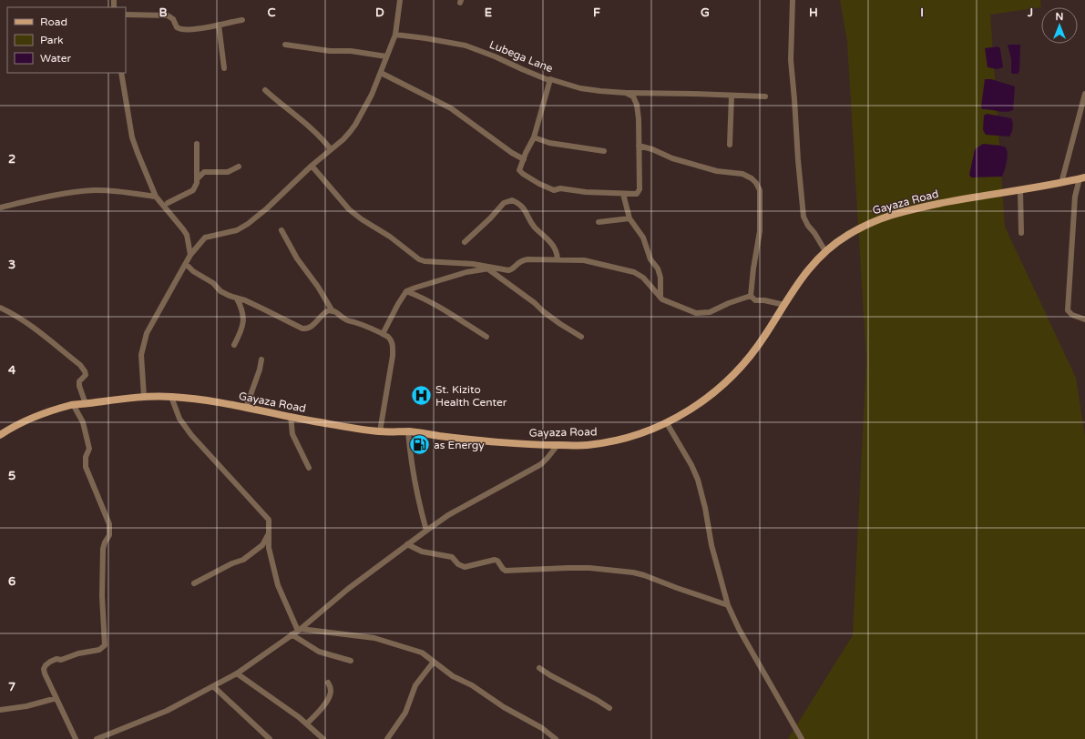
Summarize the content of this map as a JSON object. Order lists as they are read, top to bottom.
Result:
{
  "streets": {
    "main road": ["Gayaza Road"],
    "street": ["Lubega Lane"]
  },
  "places": {
    "hospital": ["St. Kizito Health Center"],
    "fuel station": ["as Energy"]
  },
  "legend": ["Road", "Park", "Water"],
  "north": "top",
  "grid": {
    "columns": [
      "B",
      "C",
      "D",
      "E",
      "F",
      "G",
      "H",
      "I",
      "J"
    ],
    "rows": [
      "2",
      "3",
      "4",
      "5",
      "6",
      "7"
    ]
  }
}
